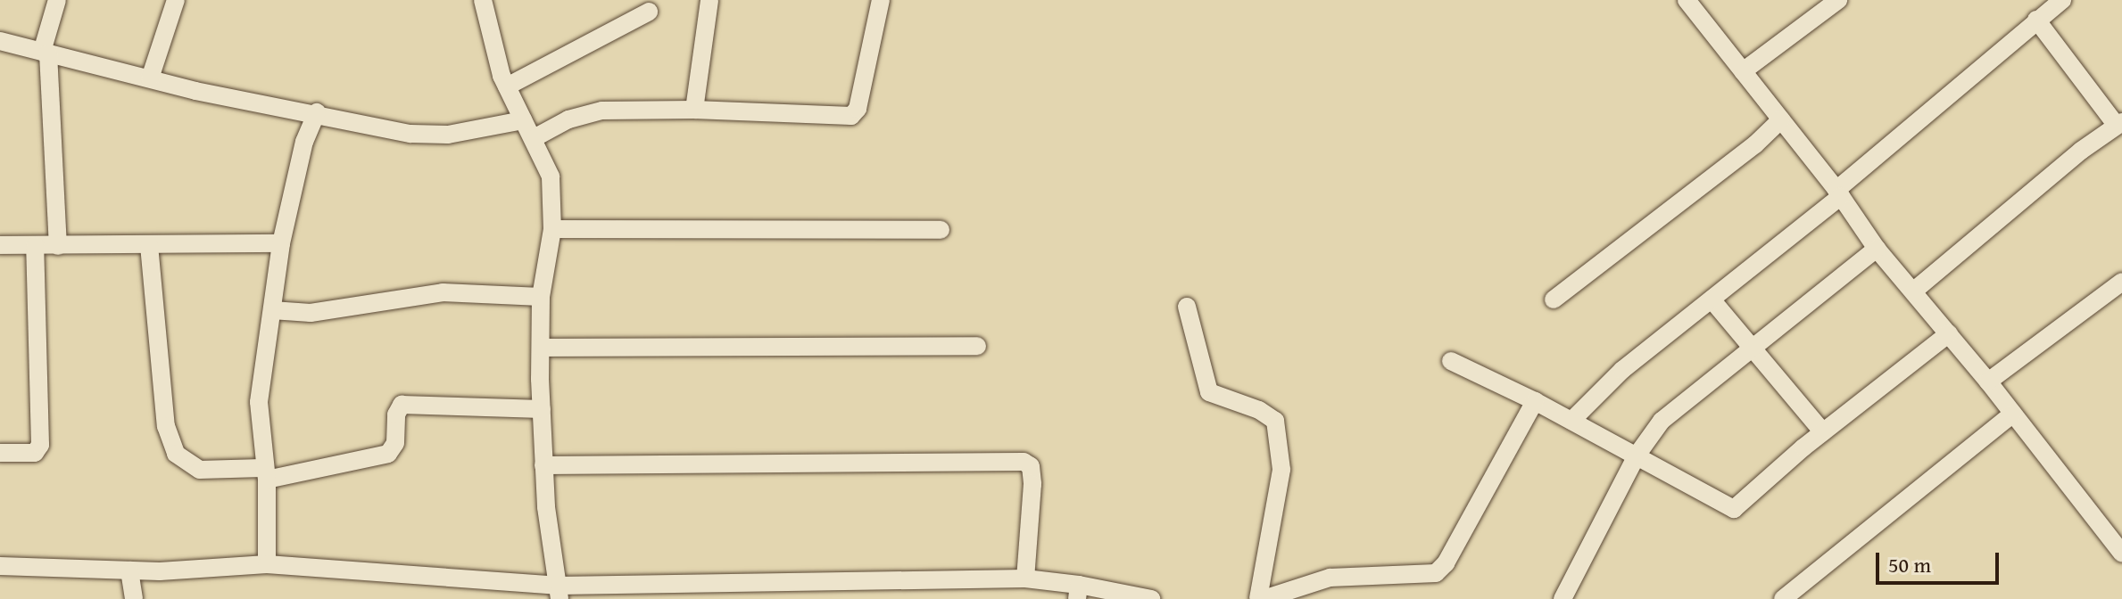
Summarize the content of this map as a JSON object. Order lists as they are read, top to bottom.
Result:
{
  "scale_bar": "50 m"
}
